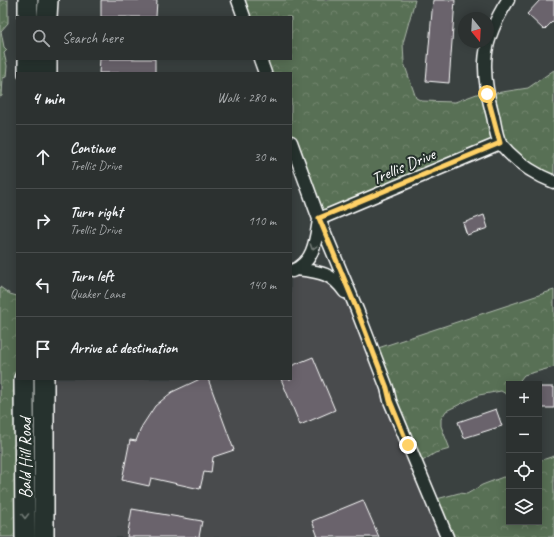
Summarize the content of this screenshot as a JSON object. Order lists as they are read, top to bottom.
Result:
{
  "streets": {
    "main road": ["Bald Hill Road"],
    "street": ["Trellis Drive"]
  },
  "north": "bottom",
  "page": {
    "search": "Search here",
    "heading": ["4 min", "Walk · 280 m"],
    "list": [
      ["Continue", "Trellis Drive", "30 m"],
      ["Turn right", "Trellis Drive", "110 m"],
      ["Turn left", "Quaker Lane", "140 m"],
      "Arrive at destination"
    ],
    "map_buttons": ["+", "−"]
  }
}
